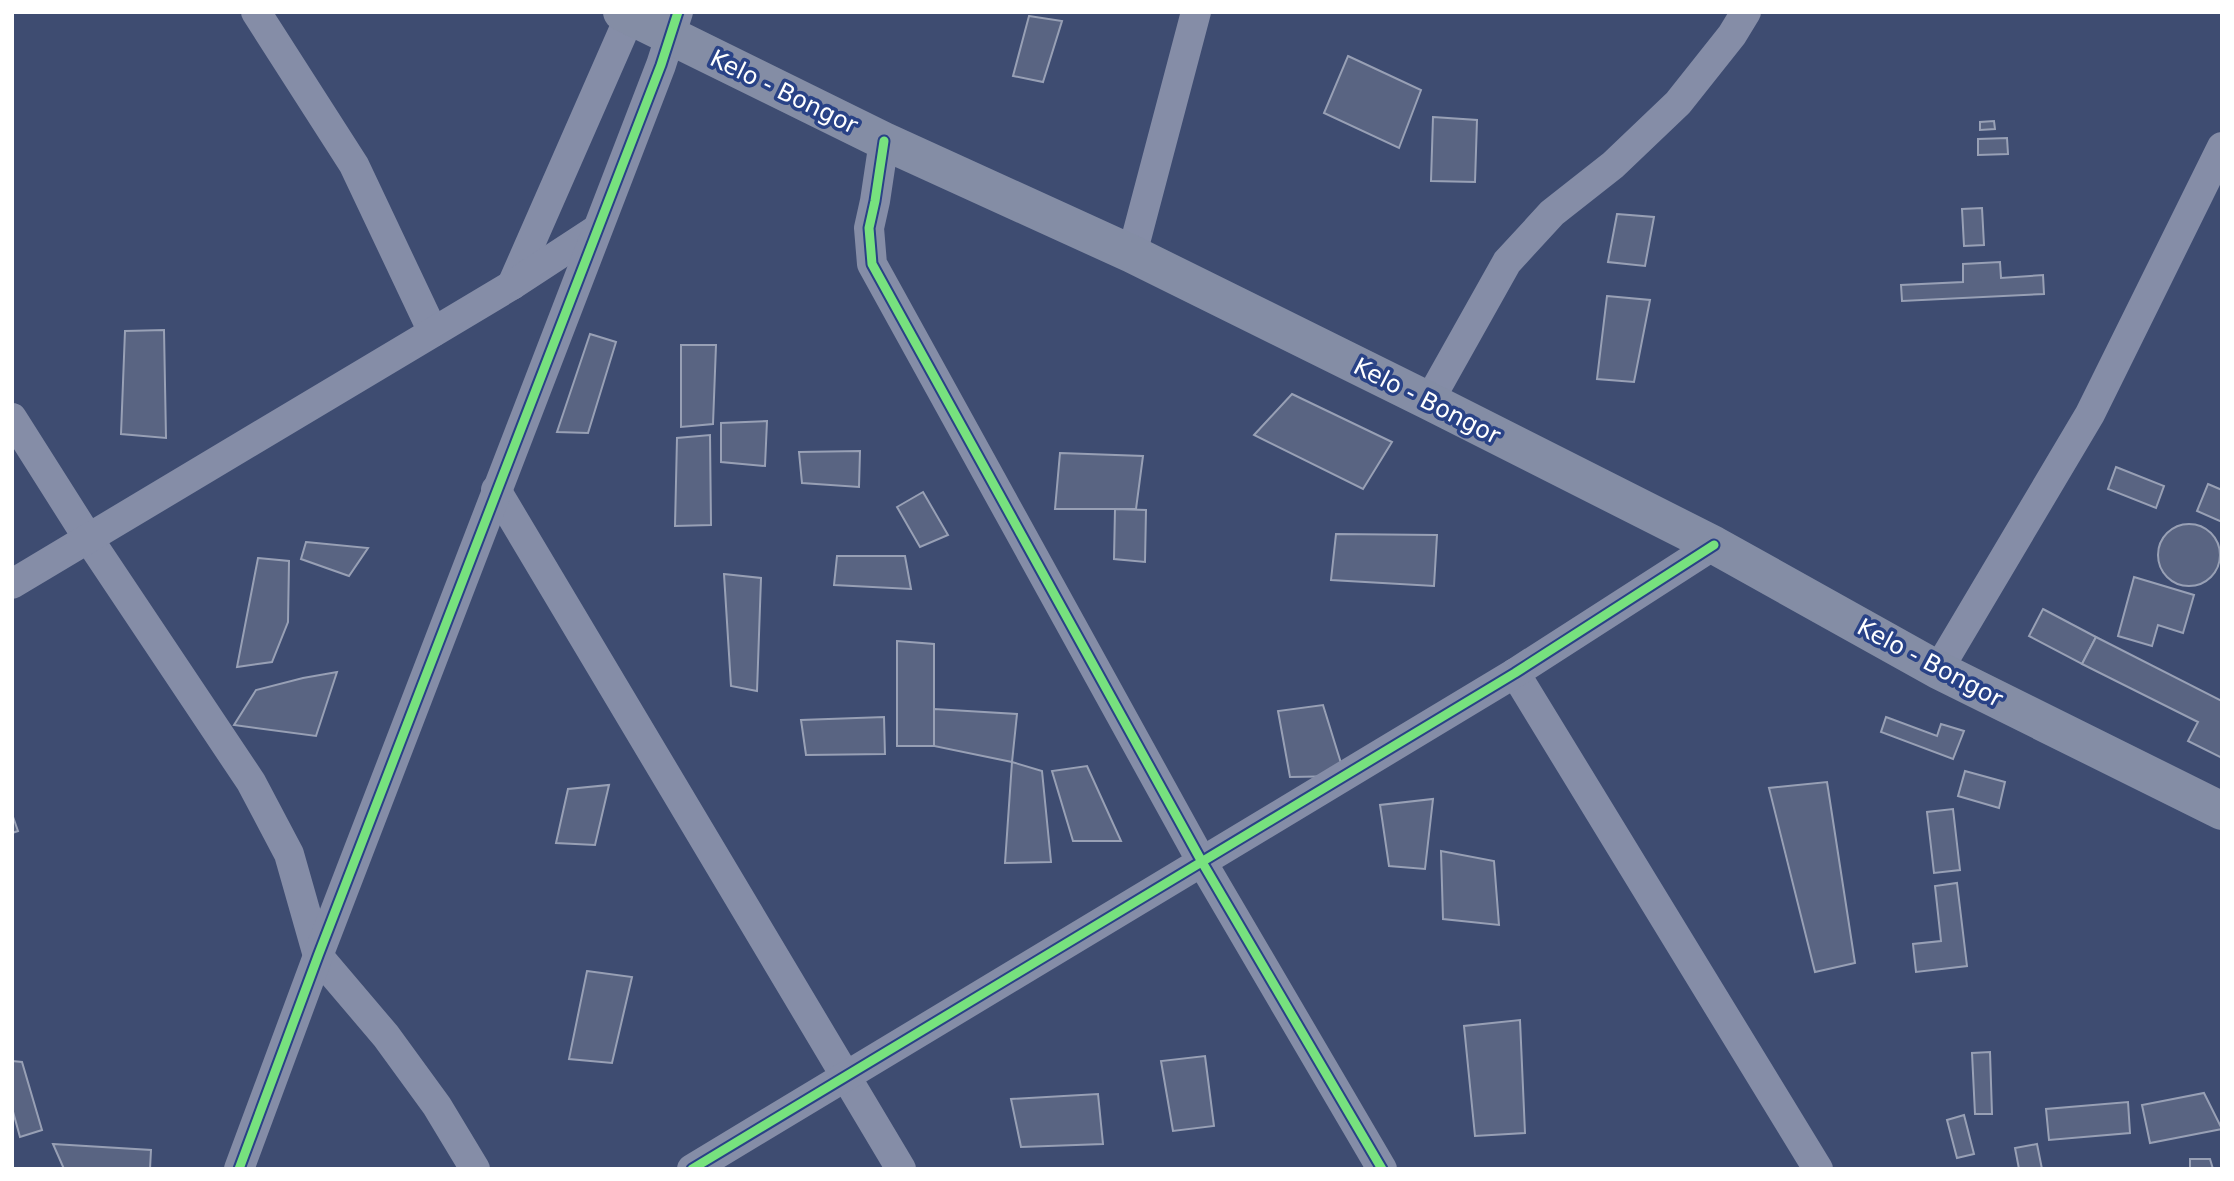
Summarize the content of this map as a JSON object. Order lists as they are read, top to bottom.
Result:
{
  "streets": {
    "highway": ["Kelo - Bongor"]
  }
}
